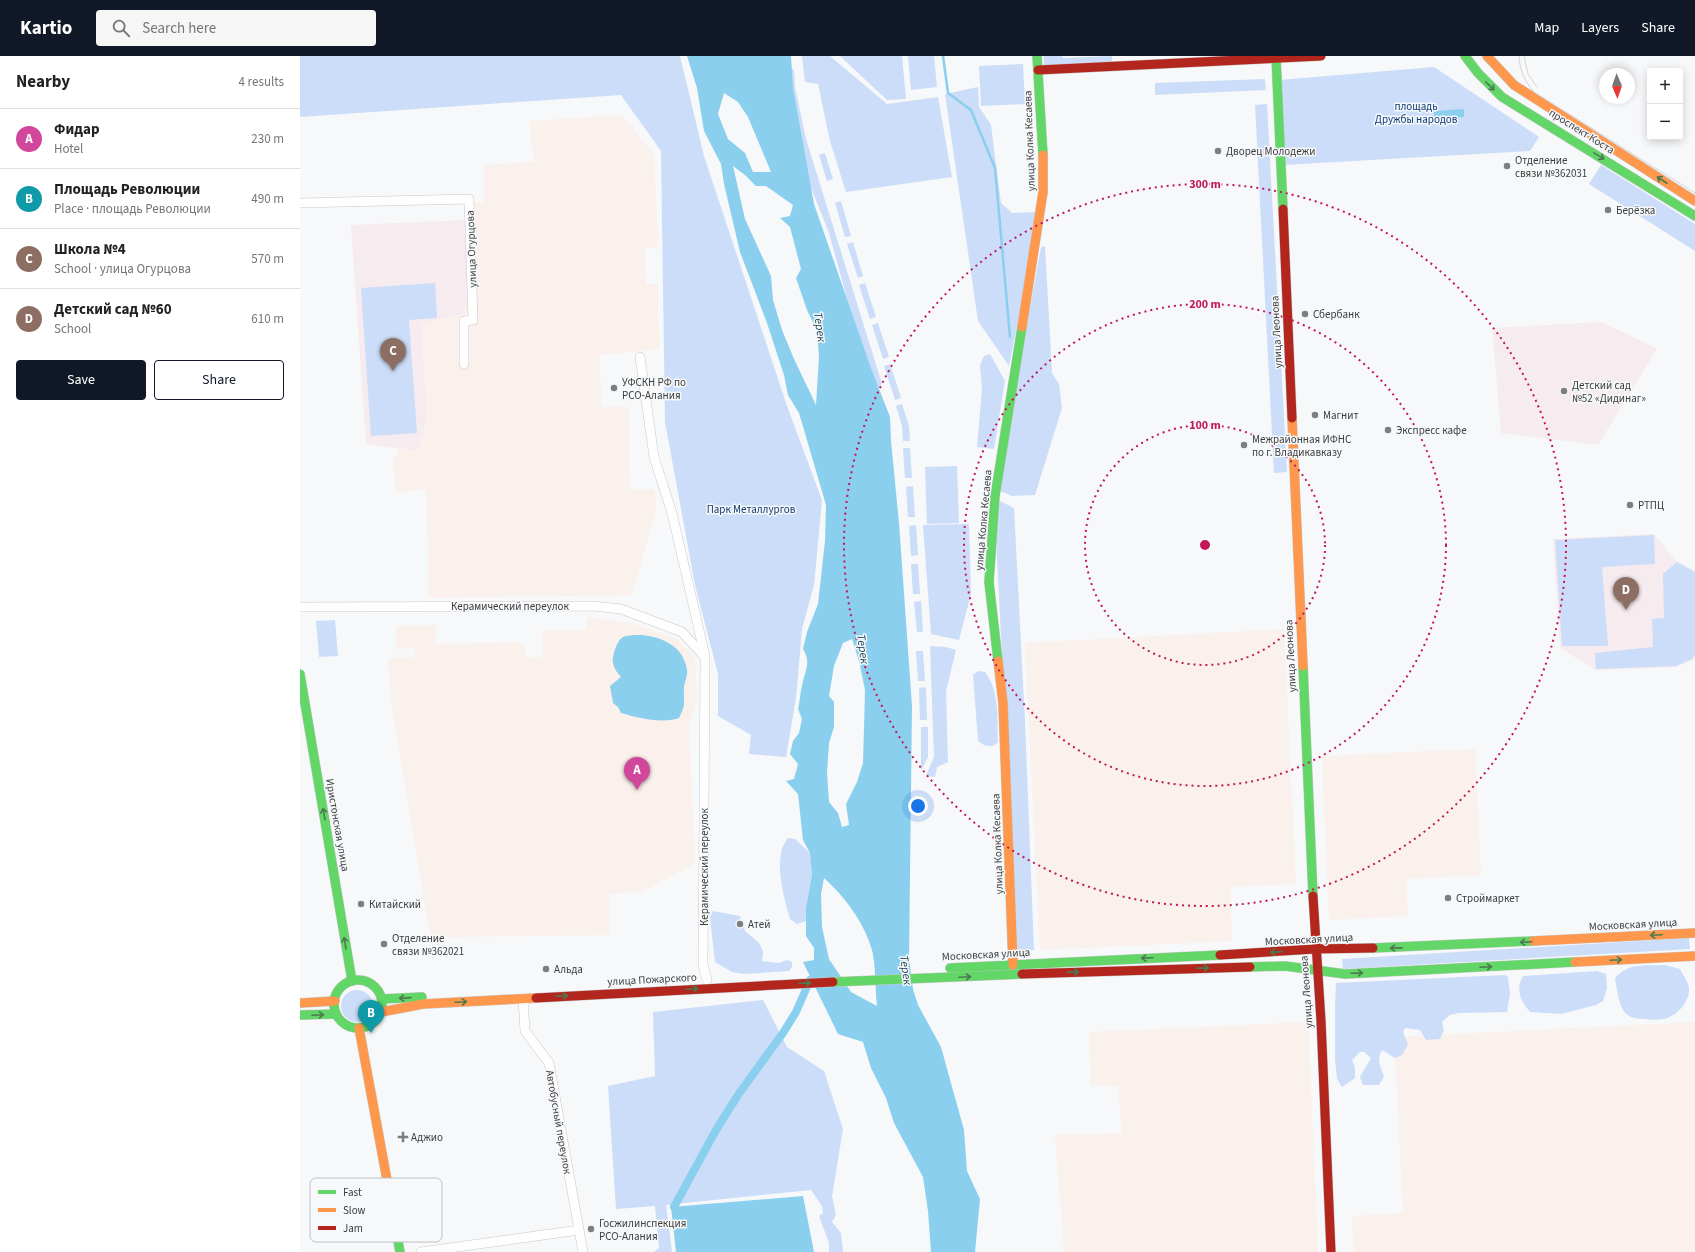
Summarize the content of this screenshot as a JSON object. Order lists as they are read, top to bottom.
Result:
{
  "streets": {
    "main road": [
      "проспект Коста",
      "улица Колка Кесаева",
      "улица Леонова",
      "Иристонская улица",
      "Московская улица",
      "улица Пожарского"
    ],
    "street": ["улица Огурцова", "Керамический переулок", "Автобусный переулок"]
  },
  "crossings": [
    ["улица Колка Кесаева", "Московская улица"],
    ["улица Леонова", "Московская улица"],
    ["Керамический переулок", "улица Пожарского"],
    ["Иристонская улица", "улица Пожарского"],
    ["Московская улица", "улица Пожарского"],
    ["улица Пожарского", "Автобусный переулок"]
  ],
  "one_way": ["Иристонская улица"],
  "water": ["Терек"],
  "parks": ["площадь Дружбы народов", "Парк Металлургов"],
  "places": {
    "other": [
      "Дворец Молодежи",
      "Отделение связи №362031",
      "Берёзка",
      "Сбербанк",
      "УФСКН РФ по РСО-Алания",
      "Детский сад №52 «Дидинаг»",
      "Магнит",
      "Экспресс кафе",
      "Межрайонная ИФНС по г. Владикавказу",
      "РТПЦ",
      "Строймаркет",
      "Китайский",
      "Атей",
      "Отделение связи №362021",
      "Альда",
      "Госжилинспекция РСО-Алания"
    ],
    "health": ["Аджио"]
  },
  "legend": ["Fast", "Slow", "Jam"],
  "north": "bottom",
  "page": {
    "header": "Kartio",
    "search": "Search here",
    "nav": ["Map", "Layers", "Share"],
    "heading": ["Nearby", "4 results"],
    "map_buttons": ["+", "−"],
    "list": [
      {
        "mark": "A",
        "name": "Фидар",
        "note": "Hotel",
        "value": "230 m"
      },
      {
        "mark": "B",
        "name": "Площадь Революции",
        "note": "Place · площадь Революции",
        "value": "490 m"
      },
      {
        "mark": "C",
        "name": "Школа №4",
        "note": "School · улица Огурцова",
        "value": "570 m"
      },
      {
        "mark": "D",
        "name": "Детский сад №60",
        "note": "School",
        "value": "610 m"
      }
    ],
    "pins": [
      "C",
      "D",
      "A",
      "B"
    ],
    "buttons": ["Save", "Share"]
  },
  "rings": ["300 m", "200 m", "100 m"]
}
